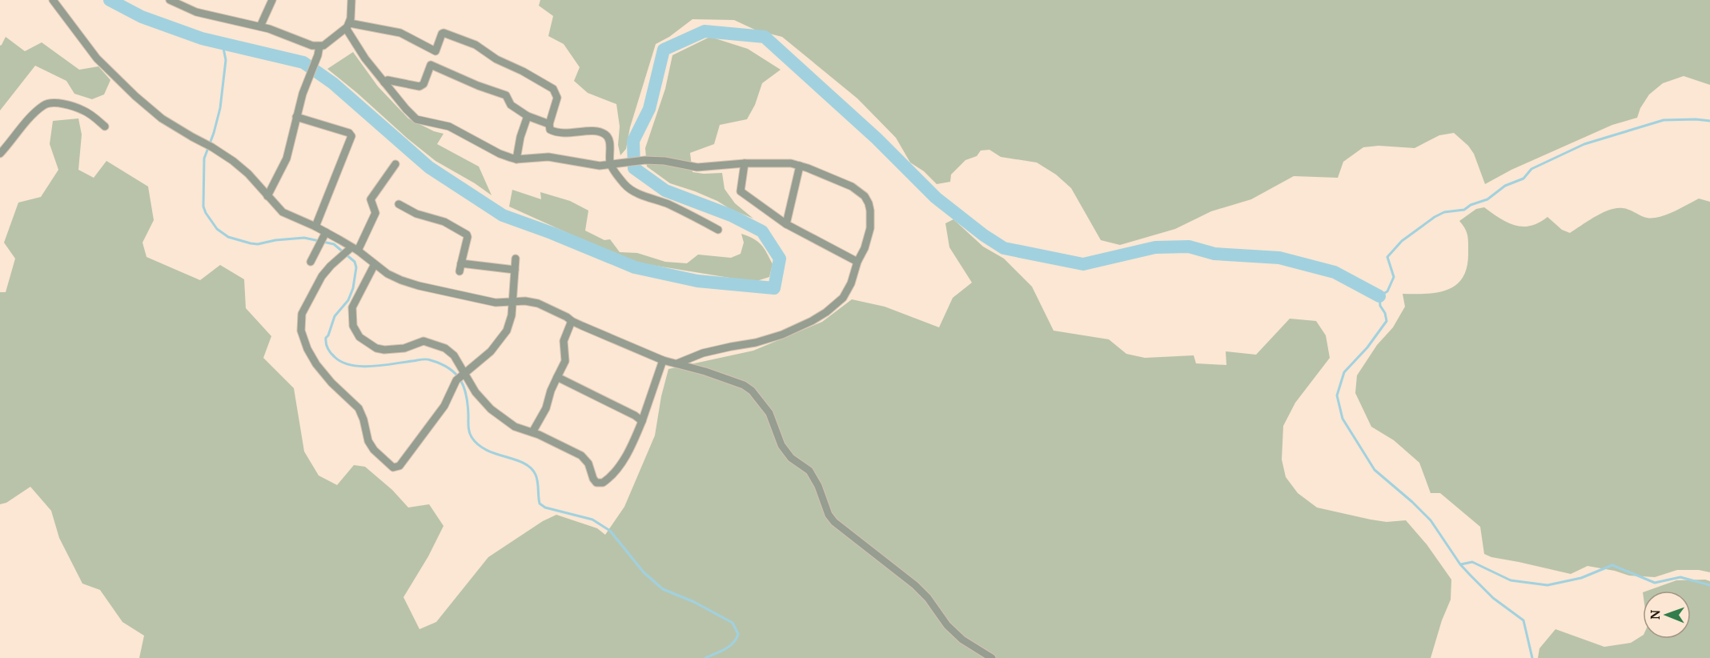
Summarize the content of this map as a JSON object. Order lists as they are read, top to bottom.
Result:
{
  "north": "left"
}
